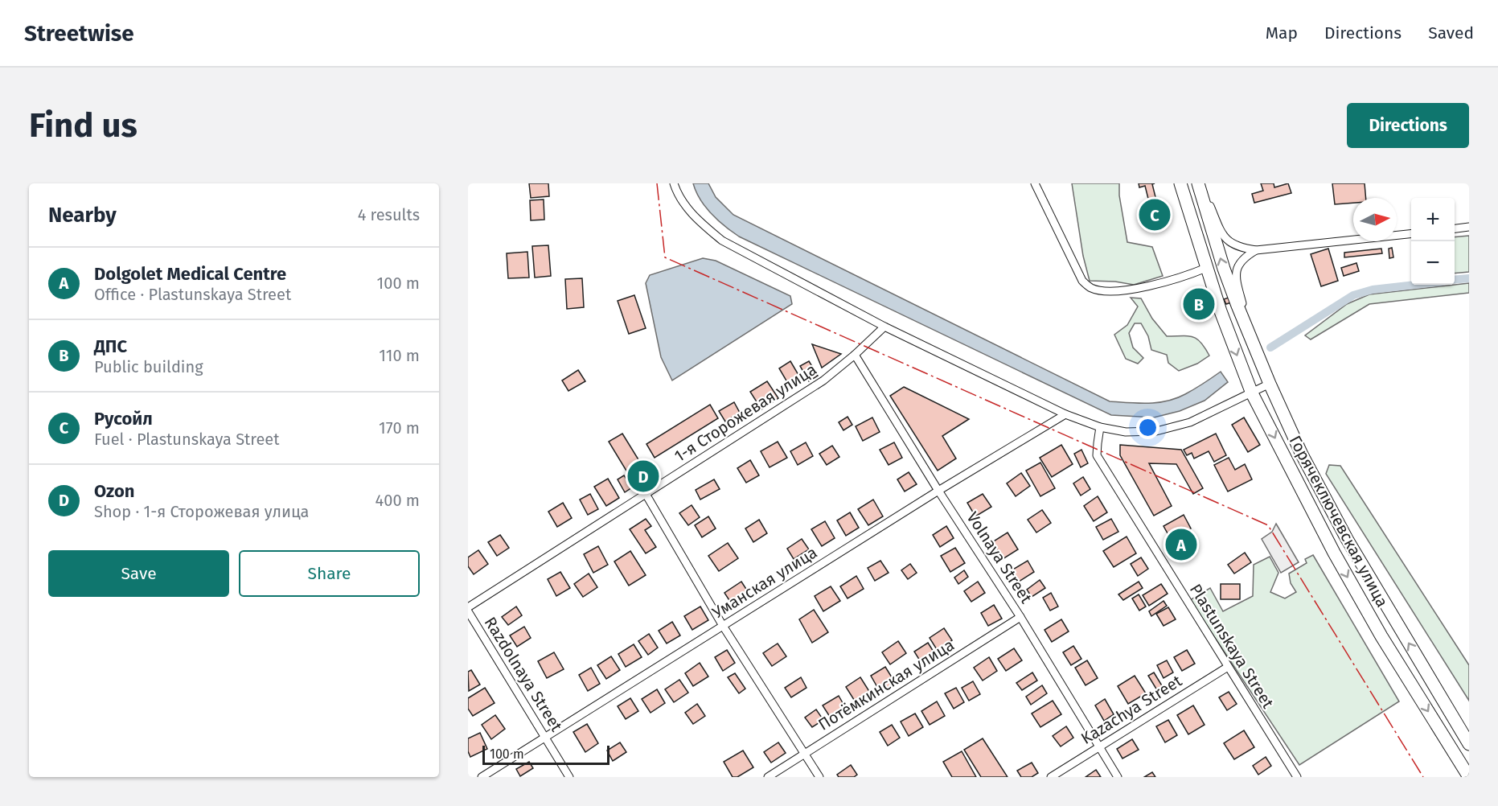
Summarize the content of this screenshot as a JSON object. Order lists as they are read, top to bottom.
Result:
{
  "streets": {
    "main road": ["Горячеключевская улица"],
    "street": [
      "1-я Сторожевая улица",
      "Volnaya Street",
      "Уманская улица",
      "Plastunskaya Street",
      "Razdolnaya Street",
      "Потёмкинская улица",
      "Kazachya Street"
    ]
  },
  "crossings": [
    ["1-я Сторожевая улица", "Volnaya Street"],
    ["Volnaya Street", "Уманская улица"],
    ["Volnaya Street", "Потёмкинская улица"],
    ["Volnaya Street", "Kazachya Street"],
    ["Уманская улица", "Razdolnaya Street"],
    ["Plastunskaya Street", "Kazachya Street"]
  ],
  "scale_bar": "100 m",
  "north": "right",
  "page": {
    "header": "Streetwise",
    "nav": ["Map", "Directions", "Saved"],
    "buttons": [
      "Directions",
      ["Save", "Share"]
    ],
    "title": "Find us",
    "heading": ["Nearby", "4 results"],
    "pins": [
      "C",
      "B",
      "D",
      "A"
    ],
    "map_buttons": ["+", "−"],
    "list": [
      {
        "mark": "A",
        "name": "Dolgolet Medical Centre",
        "note": "Office · Plastunskaya Street",
        "value": "100 m"
      },
      {
        "mark": "B",
        "name": "ДПС",
        "note": "Public building",
        "value": "110 m"
      },
      {
        "mark": "C",
        "name": "Русойл",
        "note": "Fuel · Plastunskaya Street",
        "value": "170 m"
      },
      {
        "mark": "D",
        "name": "Ozon",
        "note": "Shop · 1-я Сторожевая улица",
        "value": "400 m"
      }
    ],
    "scale": "100 m"
  }
}
